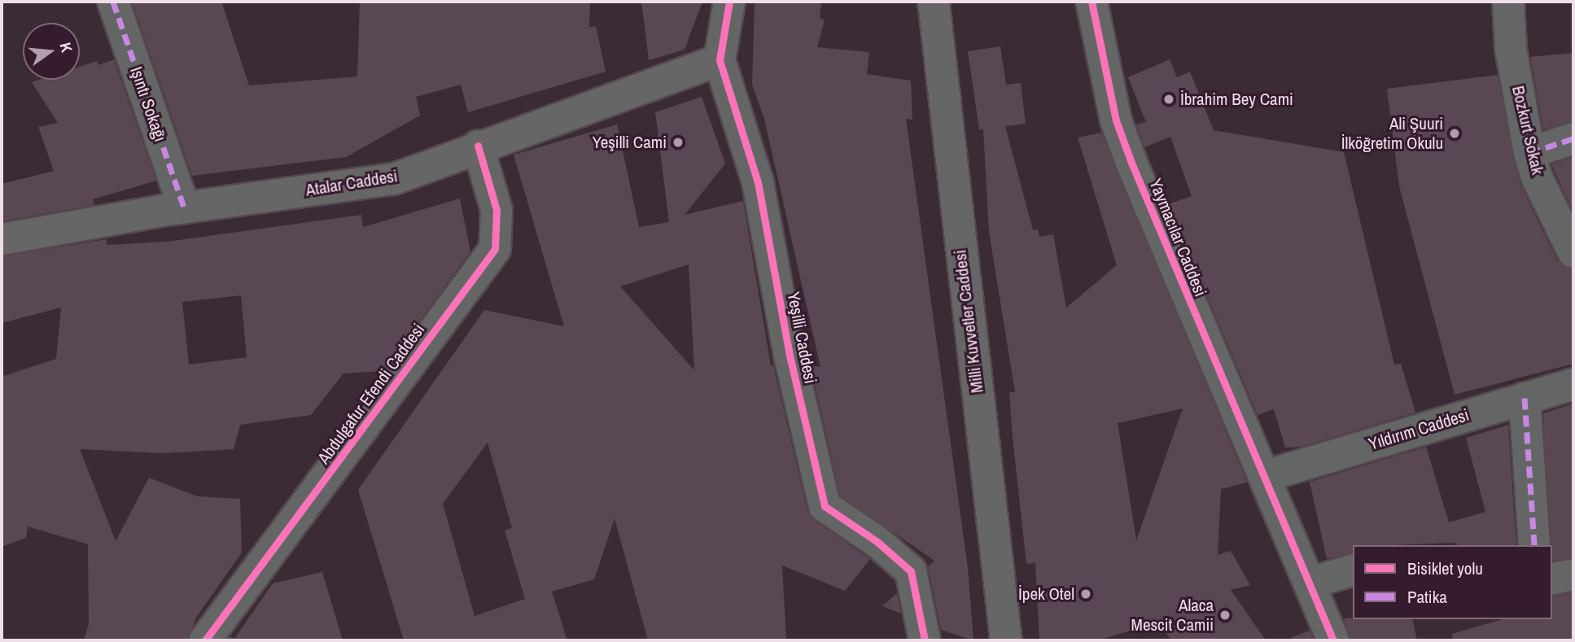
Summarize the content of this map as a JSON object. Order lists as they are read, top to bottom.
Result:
{
  "streets": {
    "main road": ["Atalar Caddesi", "Milli Kuvvetler Caddesi"],
    "street": [
      "Işıntı Sokağı",
      "Bozkurt Sokak",
      "Yaymacılar Caddesi",
      "Yeşilli Caddesi",
      "Abdulgafur Efendi Caddesi",
      "Yıldırım Caddesi"
    ]
  },
  "crossings": [
    ["Işıntı Sokağı", "Atalar Caddesi"],
    ["Atalar Caddesi", "Yeşilli Caddesi"],
    ["Atalar Caddesi", "Abdulgafur Efendi Caddesi"],
    ["Yaymacılar Caddesi", "Yıldırım Caddesi"]
  ],
  "places": [
    "İbrahim Bey Cami",
    "Ali Şuuri İlköğretim Okulu",
    "Yeşilli Cami",
    "İpek Otel",
    "Alaca Mescit Camii"
  ],
  "legend": ["Bisiklet yolu", "Patika"],
  "north": "right"
}
